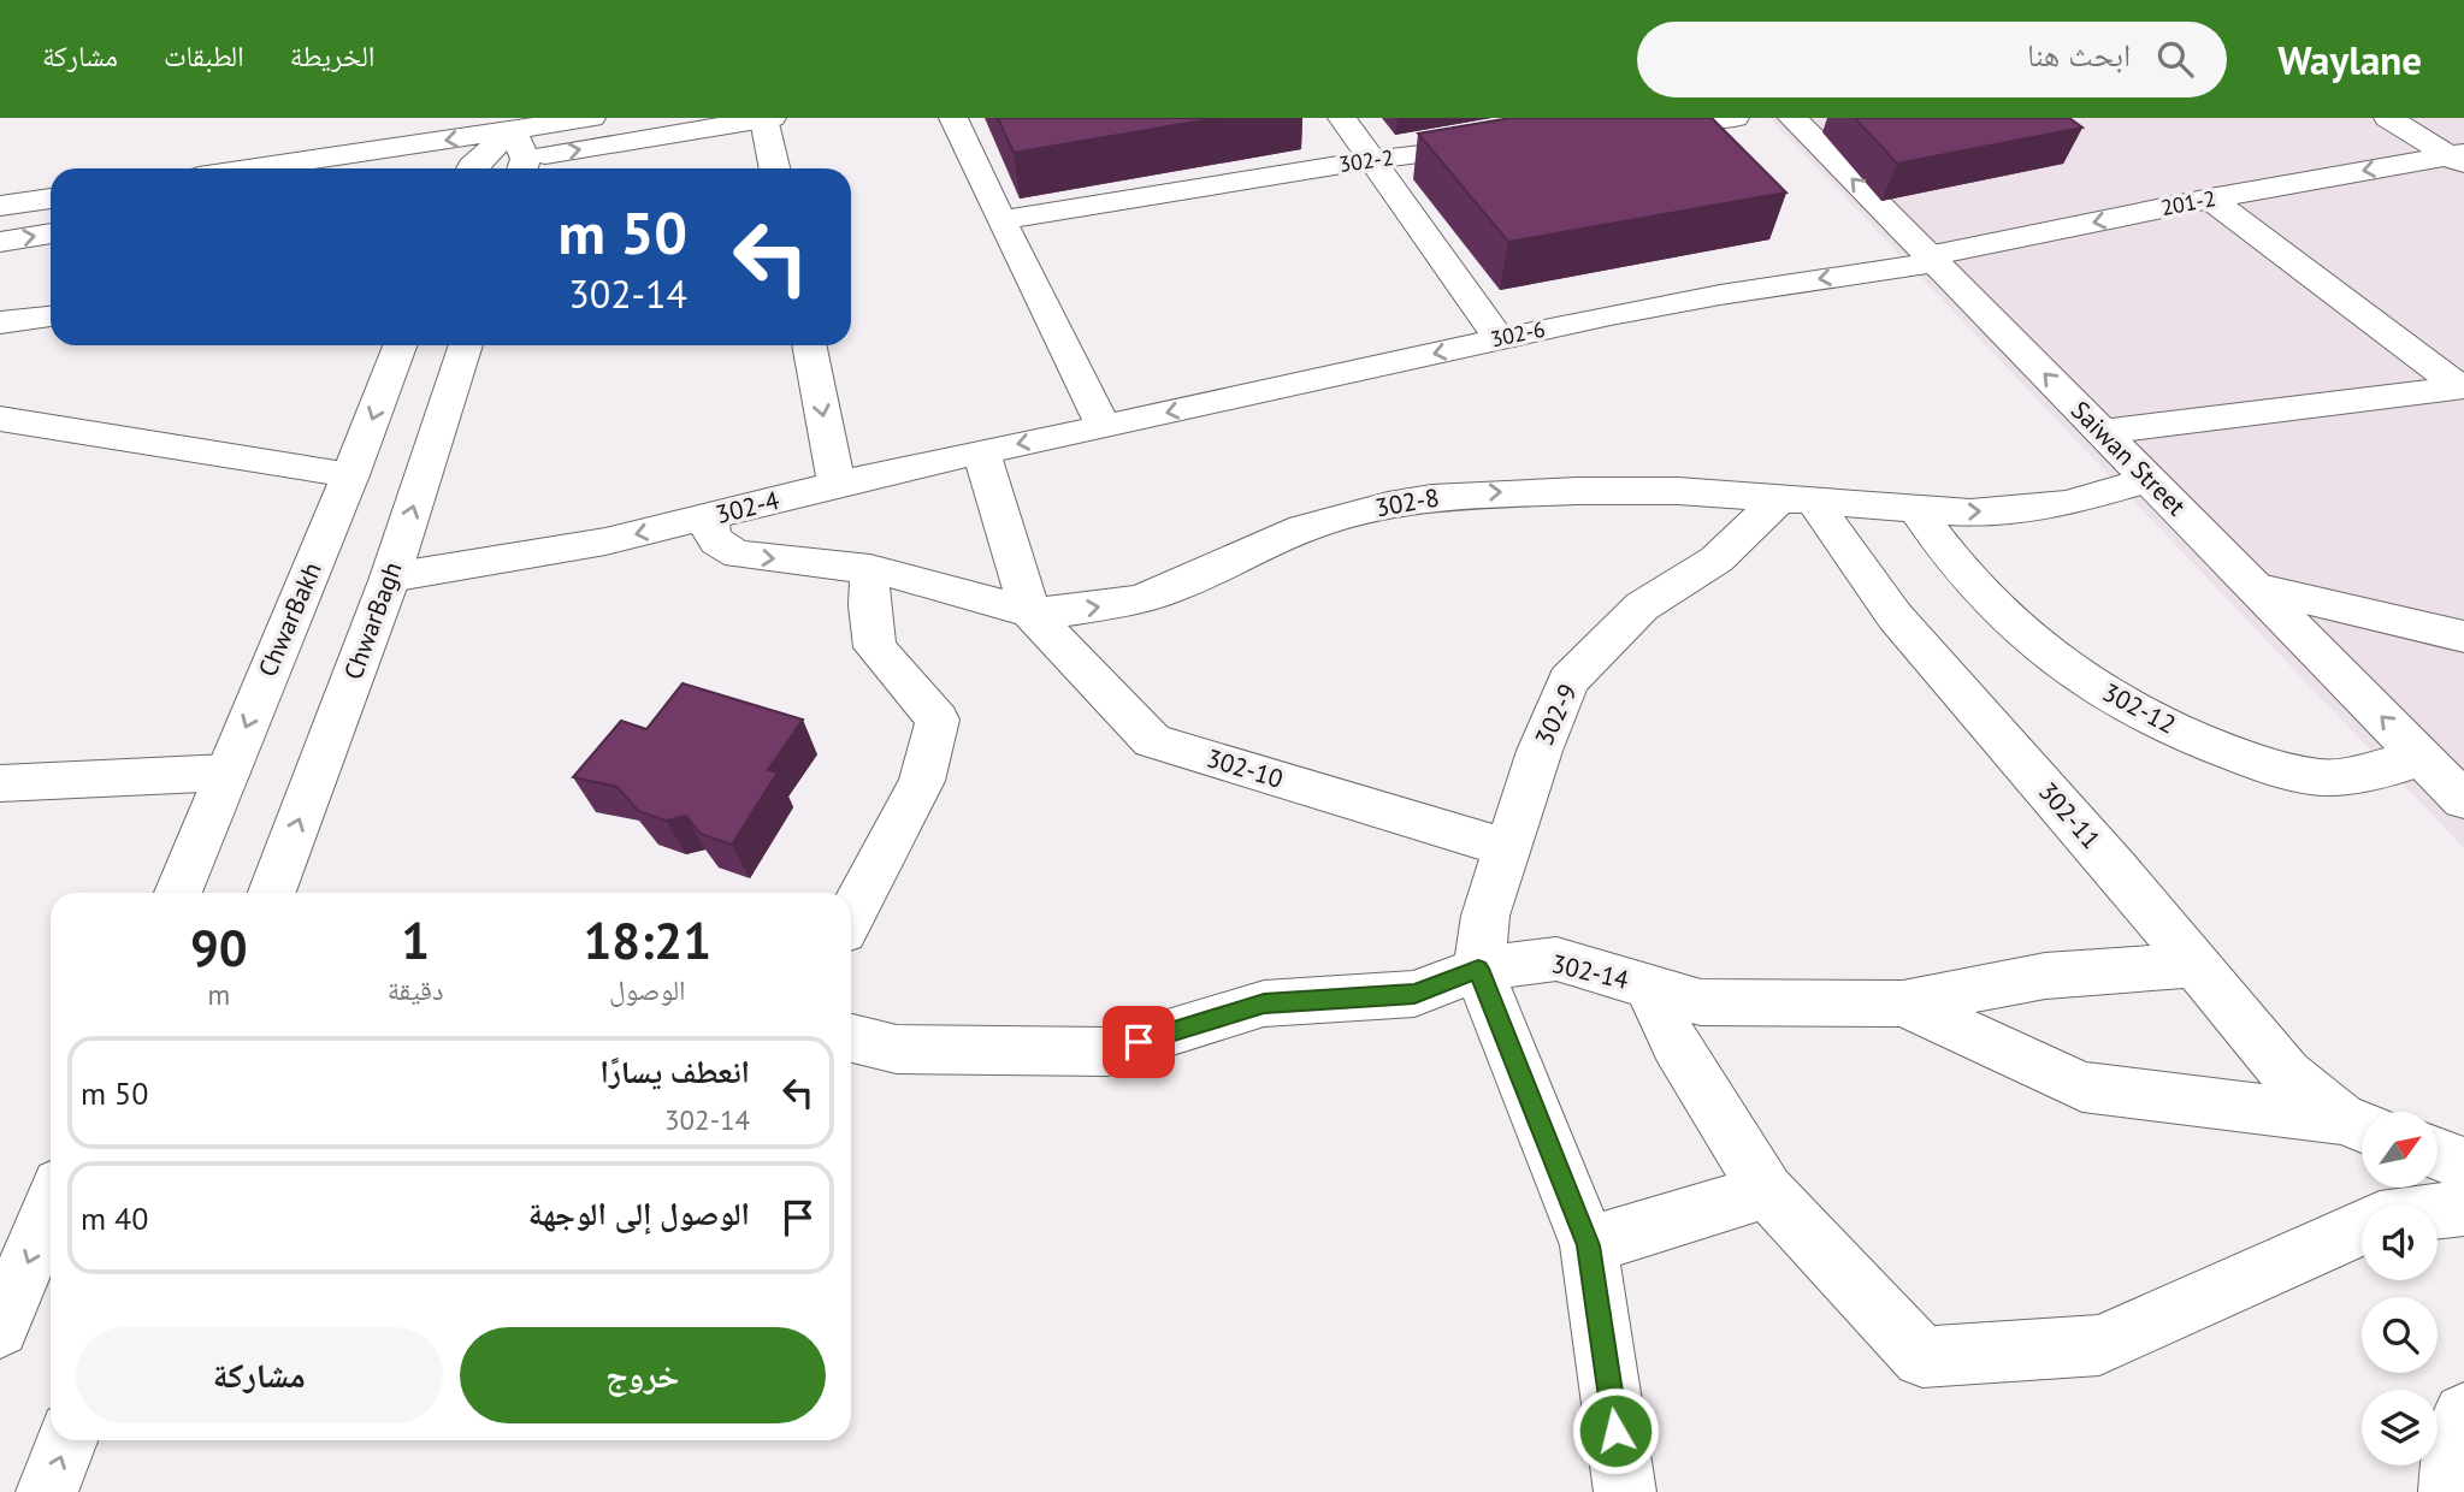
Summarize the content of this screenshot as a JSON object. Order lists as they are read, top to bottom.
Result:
{
  "streets": {
    "street": [
      "302-2",
      "201-2",
      "302-6",
      "Saiwan Street",
      "302-8",
      "302-4",
      "ChwarBakh",
      "ChwarBagh",
      "302-12",
      "302-9",
      "302-10",
      "302-11",
      "302-14"
    ]
  },
  "crossings": [
    ["201-2", "302-6"],
    ["201-2", "Saiwan Street"],
    ["302-6", "Saiwan Street"],
    ["302-6", "302-4"],
    ["Saiwan Street", "302-8"],
    ["Saiwan Street", "302-12"],
    ["302-8", "302-4"],
    ["302-8", "302-12"],
    ["302-8", "302-9"],
    ["302-8", "302-10"],
    ["302-8", "302-11"],
    ["302-4", "ChwarBagh"],
    ["302-9", "302-10"],
    ["302-9", "302-11"],
    ["302-9", "302-14"],
    ["302-11", "302-14"]
  ],
  "one_way": [
    "302-6",
    "Saiwan Street",
    "302-8",
    "ChwarBakh",
    "ChwarBagh"
  ],
  "north": "top right",
  "page": {
    "header": "Waylane",
    "search": "ابحث هنا",
    "nav": ["الخريطة", "الطبقات", "مشاركة"],
    "turn": ["50 m", "302-14"],
    "eta": [
      "18:21",
      "الوصول",
      "1",
      "دقيقة",
      "90",
      "m"
    ],
    "list": [
      {
        "name": "انعطف يسارًا",
        "note": "302-14",
        "value": "50 m"
      },
      {
        "name": "الوصول إلى الوجهة",
        "value": "40 m"
      }
    ],
    "buttons": ["خروج", "مشاركة"]
  }
}
